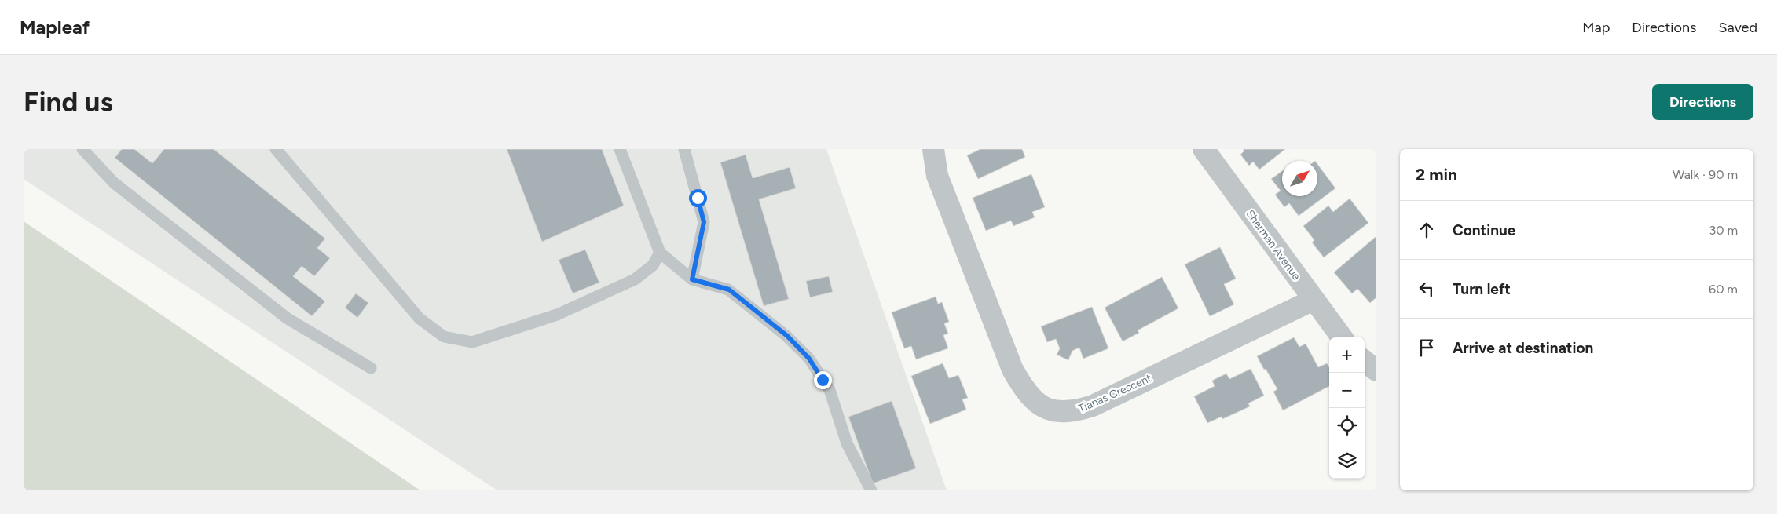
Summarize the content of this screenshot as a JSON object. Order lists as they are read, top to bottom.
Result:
{
  "streets": {
    "street": ["Sherman Avenue", "Tianas Crescent"]
  },
  "crossings": [
    ["Sherman Avenue", "Tianas Crescent"]
  ],
  "north": "top right",
  "page": {
    "header": "Mapleaf",
    "nav": ["Map", "Directions", "Saved"],
    "buttons": "Directions",
    "title": "Find us",
    "heading": ["2 min", "Walk · 90 m"],
    "list": [
      ["Continue", "30 m"],
      ["Turn left", "60 m"],
      "Arrive at destination"
    ],
    "map_buttons": ["+", "−"]
  }
}
